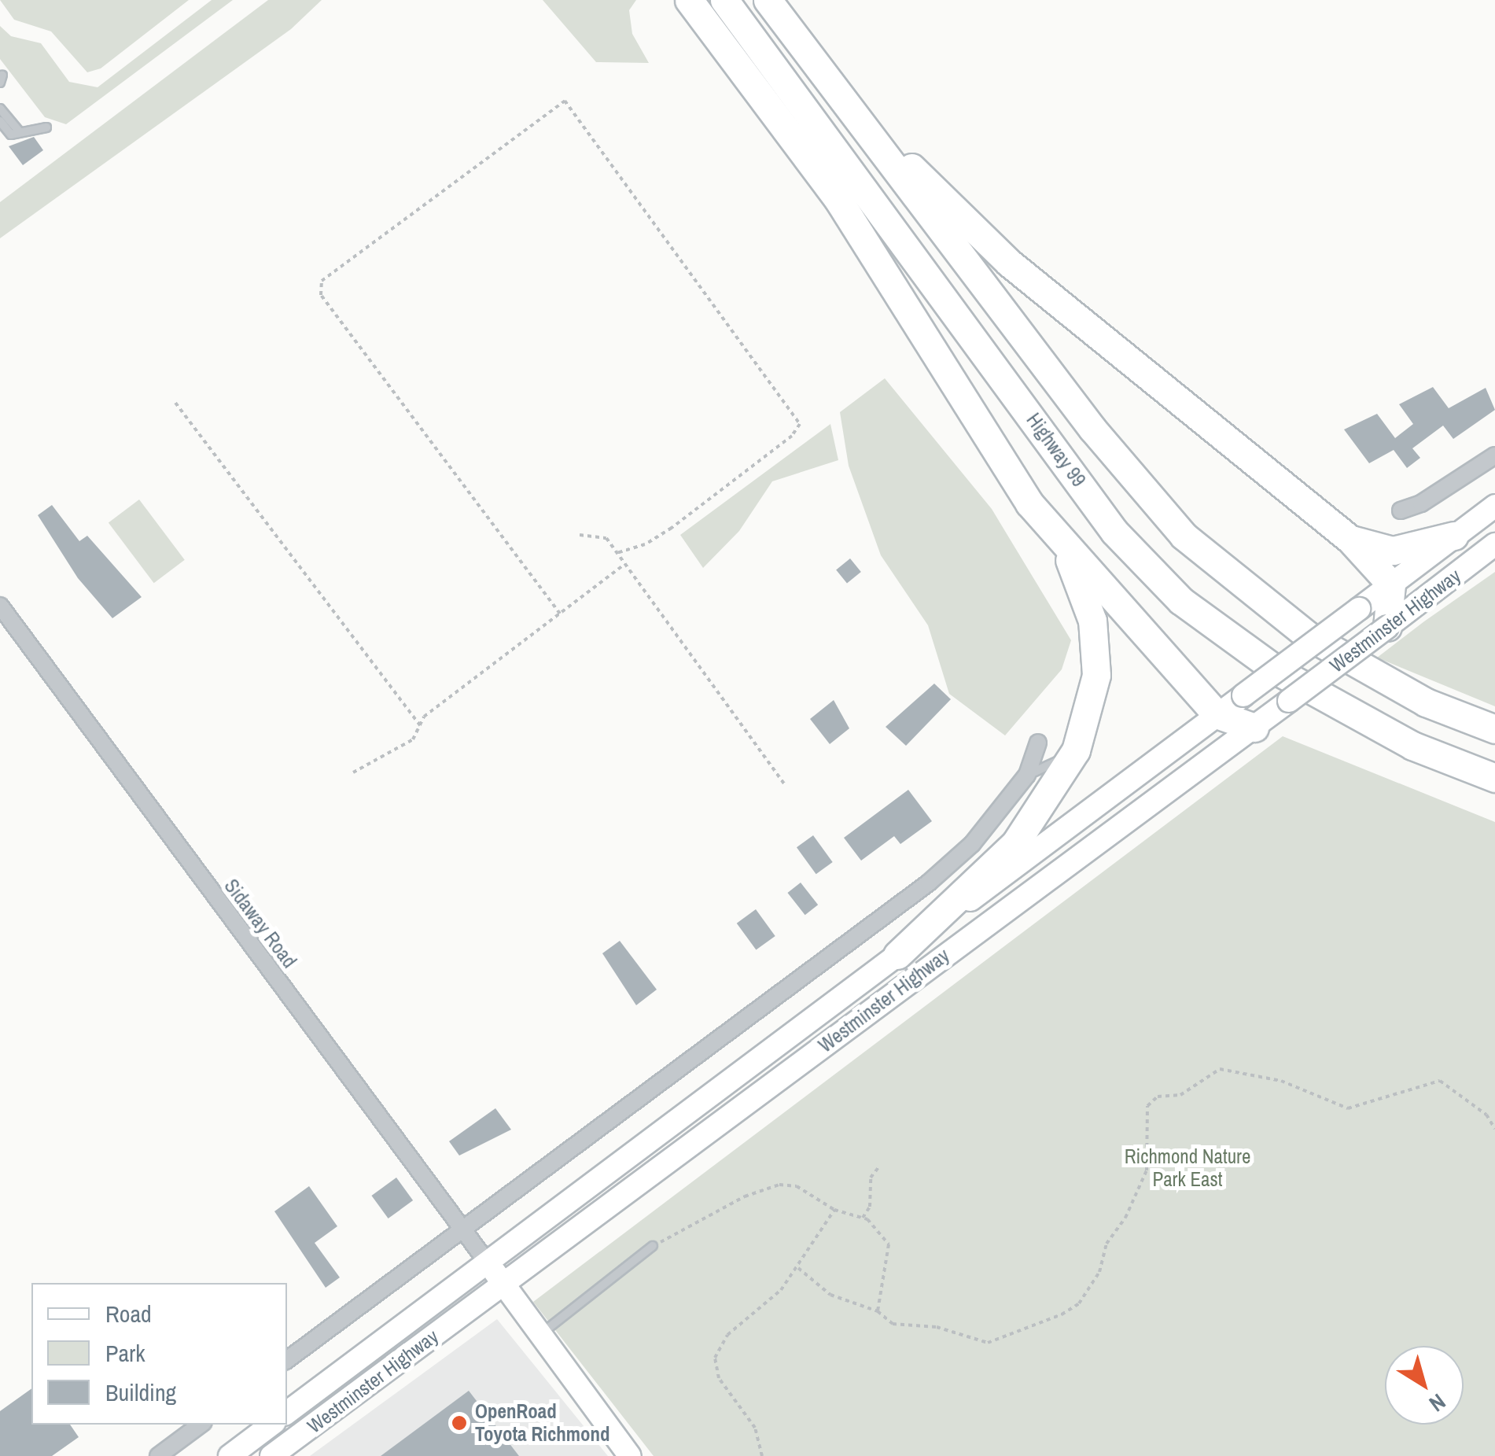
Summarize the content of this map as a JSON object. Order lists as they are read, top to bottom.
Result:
{
  "streets": {
    "highway": ["Highway 99"],
    "main road": ["Westminster Highway"],
    "street": ["Sidaway Road"]
  },
  "crossings": [
    ["Westminster Highway", "Sidaway Road"]
  ],
  "parks": ["Richmond Nature Park East"],
  "places": ["OpenRoad Toyota Richmond"],
  "legend": ["Road", "Park", "Building"],
  "north": "bottom right"
}
